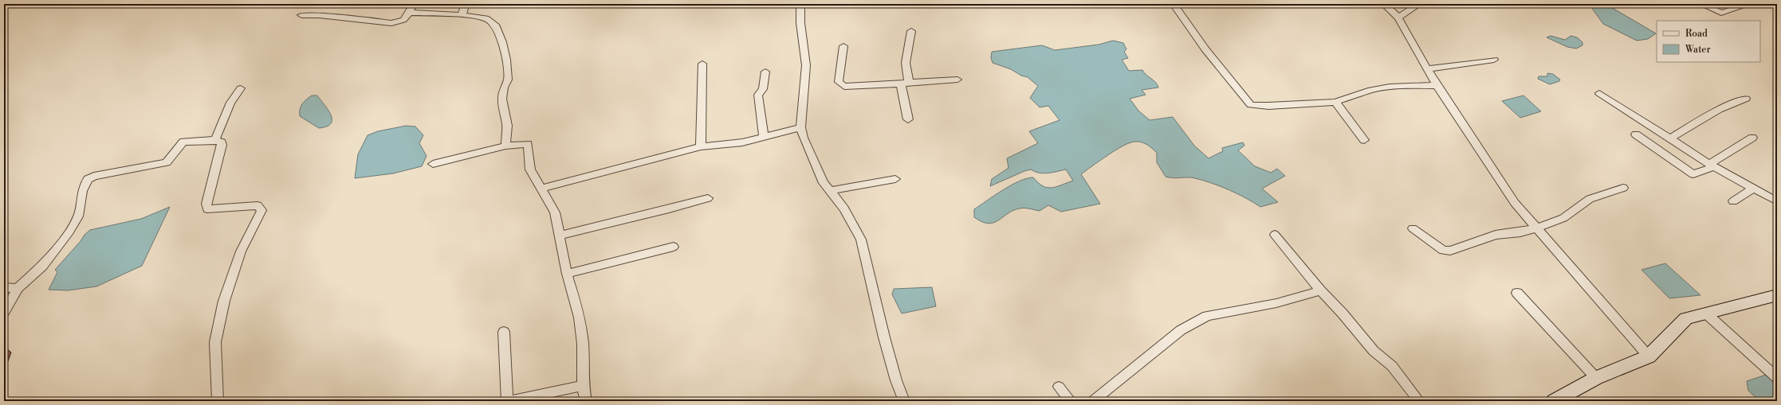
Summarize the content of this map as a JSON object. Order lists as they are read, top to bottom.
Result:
{
  "legend": ["Road", "Water"]
}
